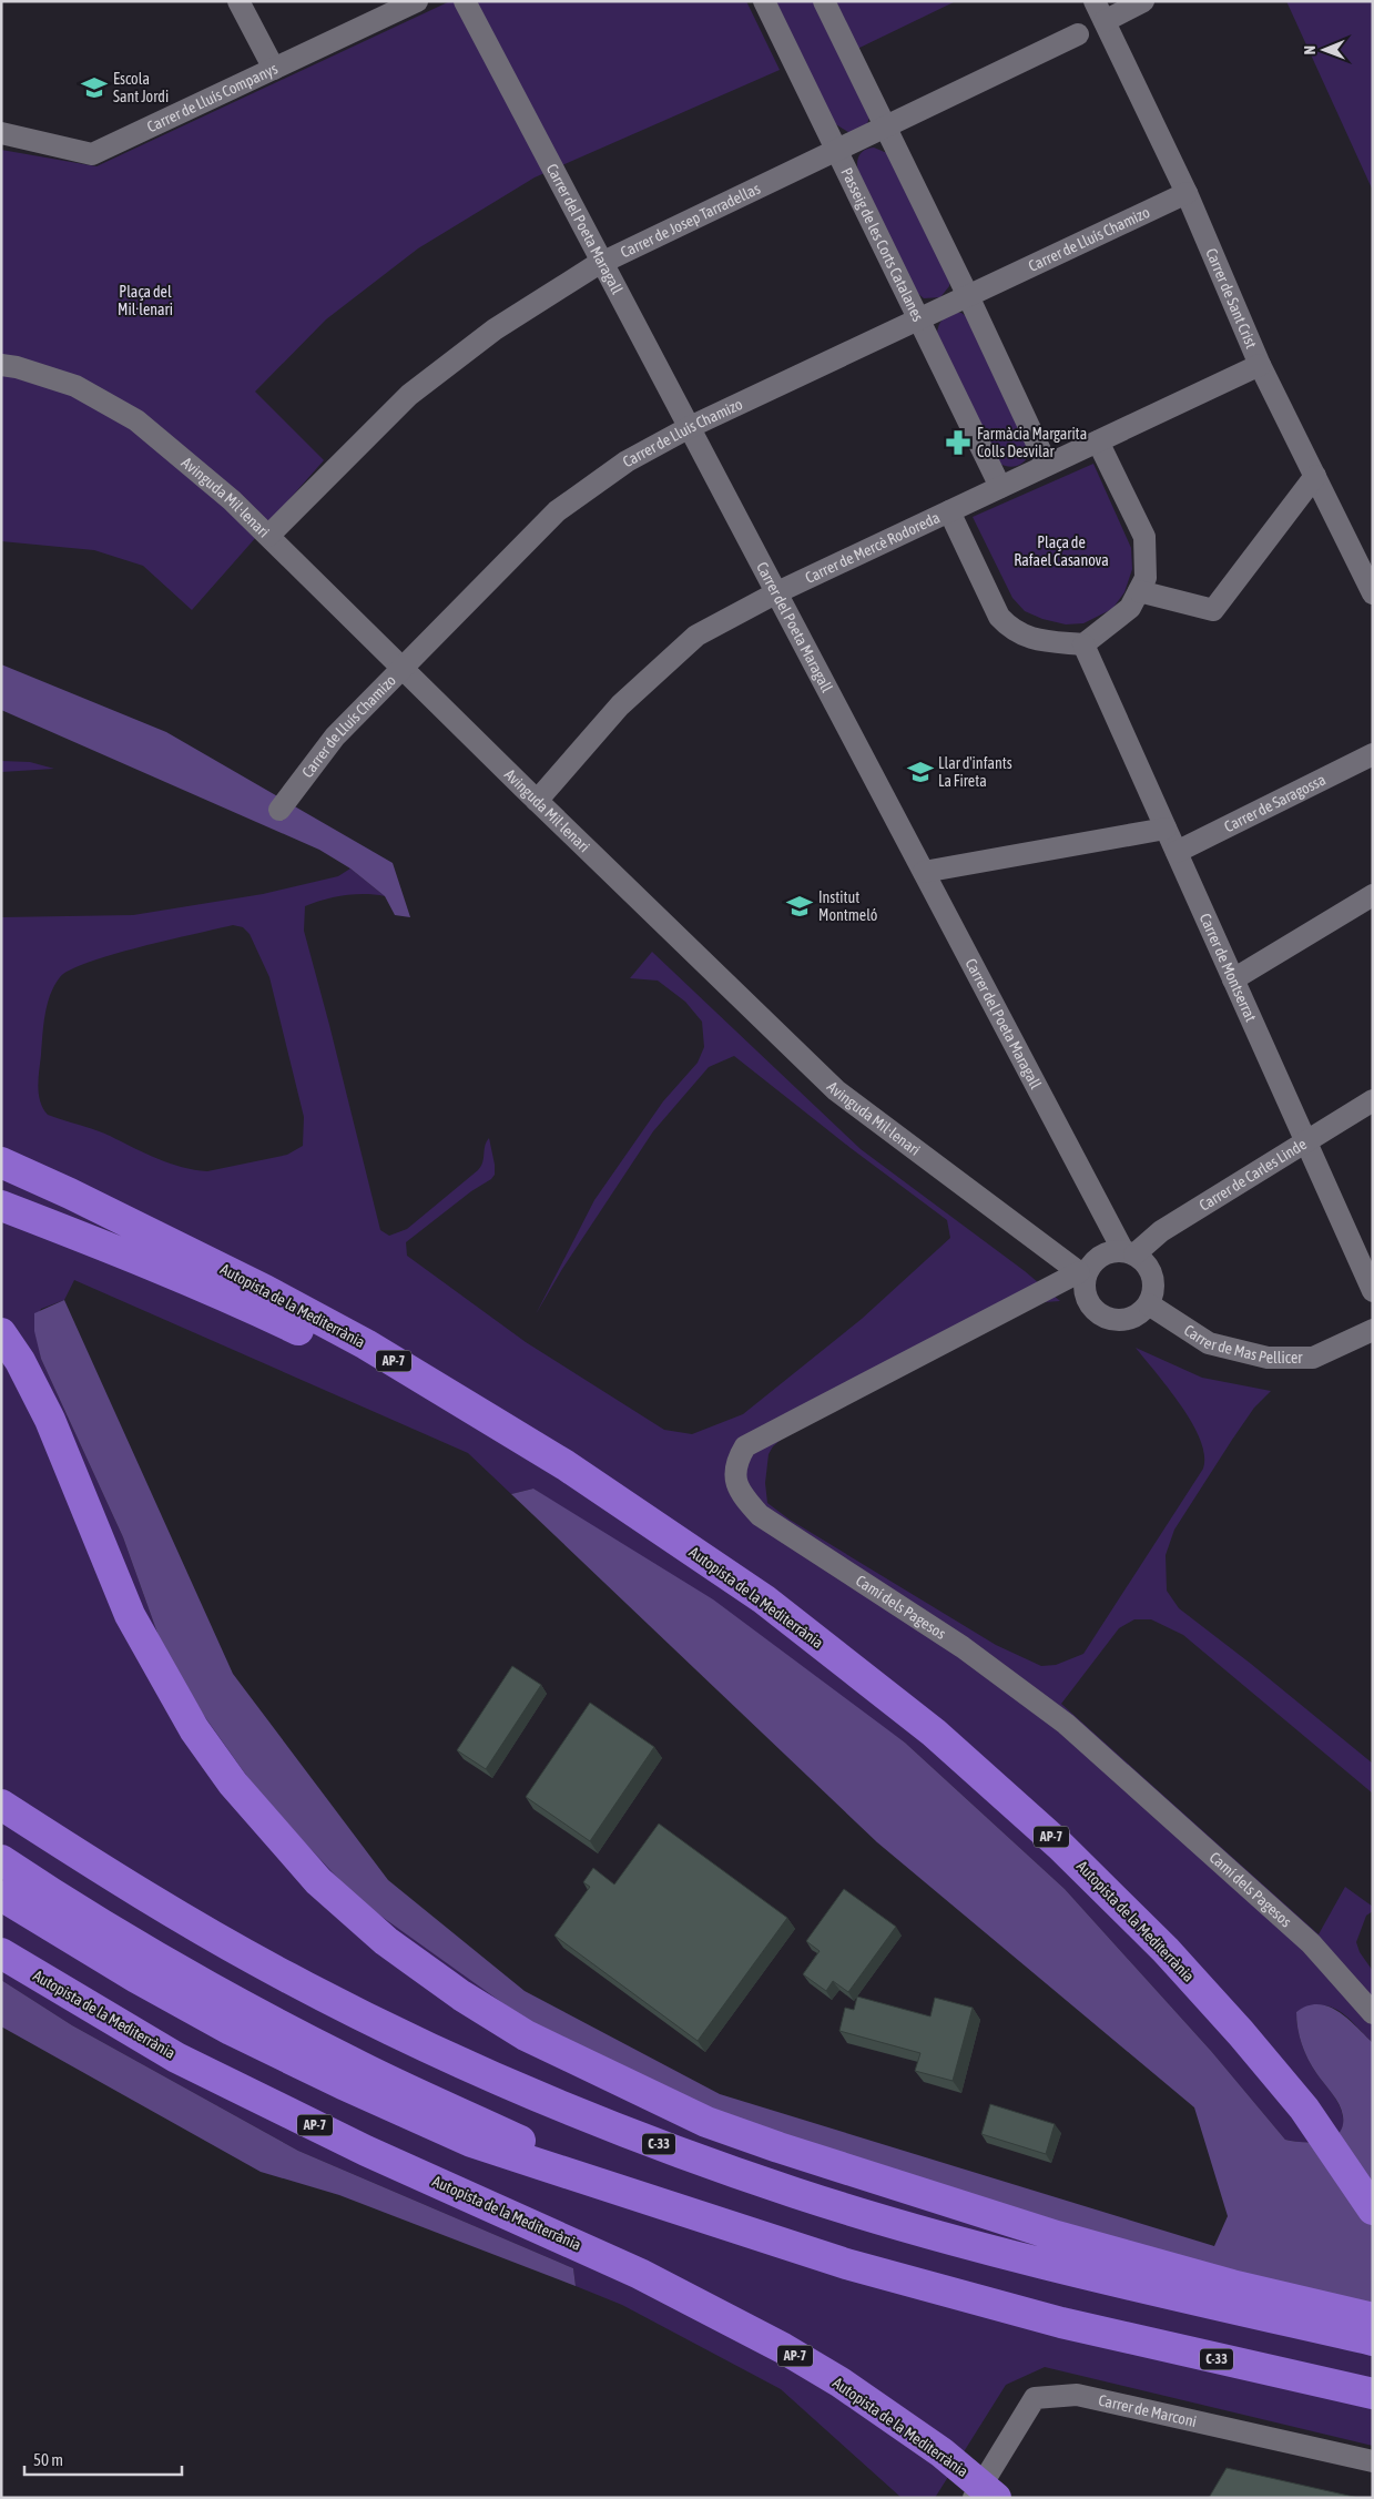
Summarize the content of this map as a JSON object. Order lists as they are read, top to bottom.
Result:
{
  "streets": {
    "highway": ["Autopista de la Mediterrània", "AP-7", "C-33"],
    "street": [
      "Carrer de Lluís Companys",
      "Carrer de Josep Tarradellas",
      "Carrer del Poeta Maragall",
      "Carrer de Lluís Chamizo",
      "Passeig de les Corts Catalanes",
      "Carrer de Sant Crist",
      "Avinguda Mil·lenari",
      "Carrer de Mercè Rodoreda",
      "Carrer de Saragossa",
      "Carrer de Montserrat",
      "Carrer de Carles Linde",
      "Carrer de Mas Pellicer",
      "Camí dels Pagesos",
      "Carrer de Marconi"
    ]
  },
  "crossings": [
    ["Carrer de Josep Tarradellas", "Carrer del Poeta Maragall"],
    ["Carrer de Josep Tarradellas", "Passeig de les Corts Catalanes"],
    ["Carrer de Josep Tarradellas", "Avinguda Mil·lenari"],
    ["Carrer del Poeta Maragall", "Carrer de Lluís Chamizo"],
    ["Carrer del Poeta Maragall", "Avinguda Mil·lenari"],
    ["Carrer del Poeta Maragall", "Carrer de Mercè Rodoreda"],
    ["Carrer del Poeta Maragall", "Carrer de Carles Linde"],
    ["Carrer del Poeta Maragall", "Carrer de Mas Pellicer"],
    ["Carrer del Poeta Maragall", "Camí dels Pagesos"],
    ["Carrer de Lluís Chamizo", "Passeig de les Corts Catalanes"],
    ["Carrer de Lluís Chamizo", "Carrer de Sant Crist"],
    ["Carrer de Lluís Chamizo", "Avinguda Mil·lenari"],
    ["Passeig de les Corts Catalanes", "Carrer de Mercè Rodoreda"],
    ["Passeig de les Corts Catalanes", "Carrer de Montserrat"],
    ["Carrer de Sant Crist", "Carrer de Mercè Rodoreda"],
    ["Avinguda Mil·lenari", "Carrer de Mercè Rodoreda"],
    ["Avinguda Mil·lenari", "Carrer de Carles Linde"],
    ["Avinguda Mil·lenari", "Carrer de Mas Pellicer"],
    ["Avinguda Mil·lenari", "Camí dels Pagesos"],
    ["Carrer de Mercè Rodoreda", "Carrer de Montserrat"],
    ["Carrer de Saragossa", "Carrer de Montserrat"],
    ["Carrer de Montserrat", "Carrer de Carles Linde"],
    ["Carrer de Carles Linde", "Carrer de Mas Pellicer"],
    ["Carrer de Carles Linde", "Camí dels Pagesos"],
    ["Carrer de Mas Pellicer", "Camí dels Pagesos"]
  ],
  "parks": ["Plaça del Mil·lenari", "Plaça de Rafael Casanova"],
  "places": {
    "school or university": ["Escola Sant Jordi", "Llar d'infants La Fireta", "Institut Montmeló"],
    "pharmacy": ["Farmàcia Margarita Colls Desvilar"]
  },
  "scale_bar": "50 m",
  "north": "left"
}
